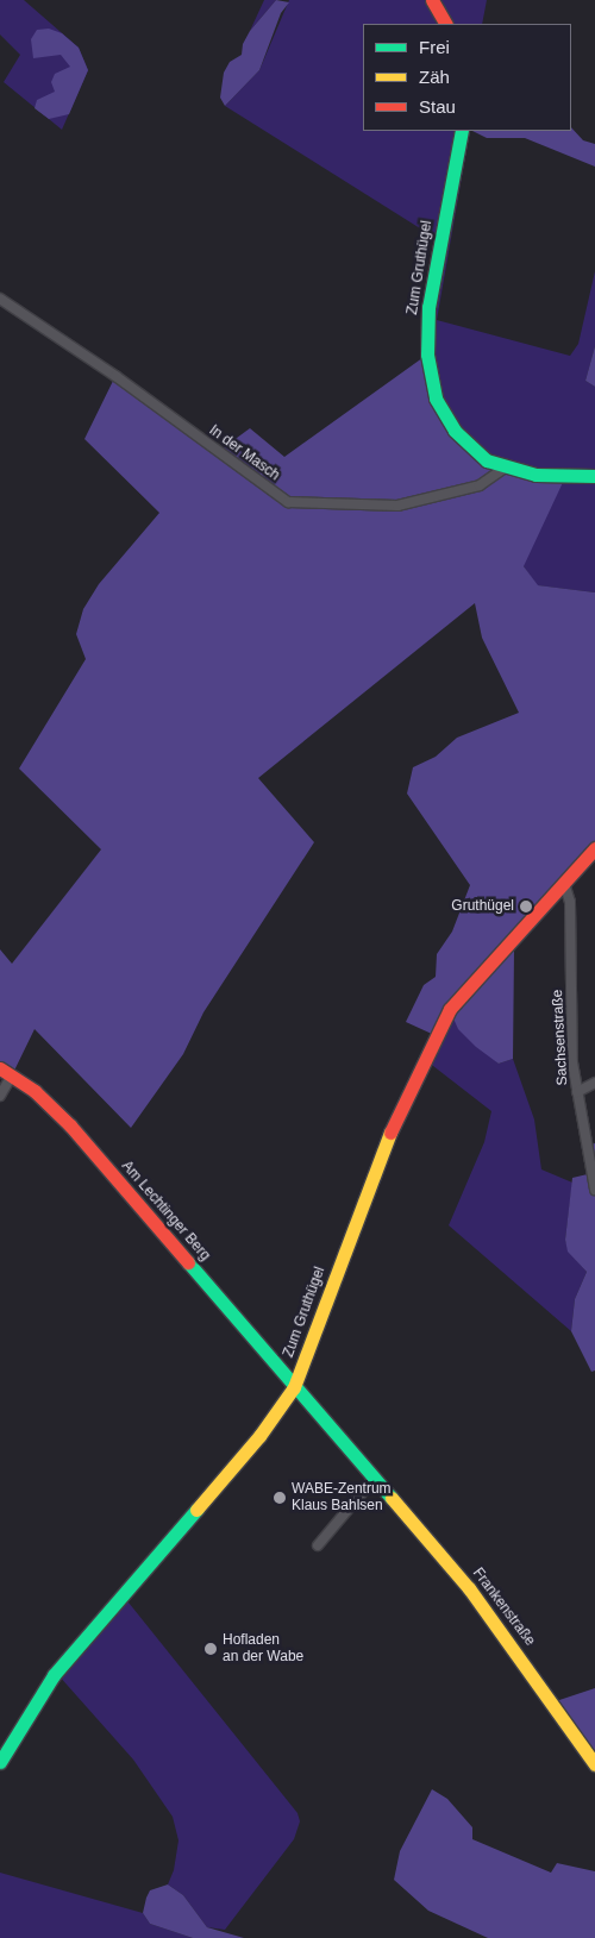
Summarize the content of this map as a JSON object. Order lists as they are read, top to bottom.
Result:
{
  "streets": {
    "street": [
      "Zum Gruthügel",
      "In der Masch",
      "Sachsenstraße",
      "Am Lechtinger Berg",
      "Frankenstraße"
    ]
  },
  "crossings": [
    ["Zum Gruthügel", "In der Masch"],
    ["Zum Gruthügel", "Sachsenstraße"],
    ["Zum Gruthügel", "Am Lechtinger Berg"],
    ["Zum Gruthügel", "Frankenstraße"],
    ["Am Lechtinger Berg", "Frankenstraße"]
  ],
  "places": ["Gruthügel", "WABE-Zentrum Klaus Bahlsen", "Hofladen an der Wabe"],
  "legend": ["Frei", "Zäh", "Stau"]
}
